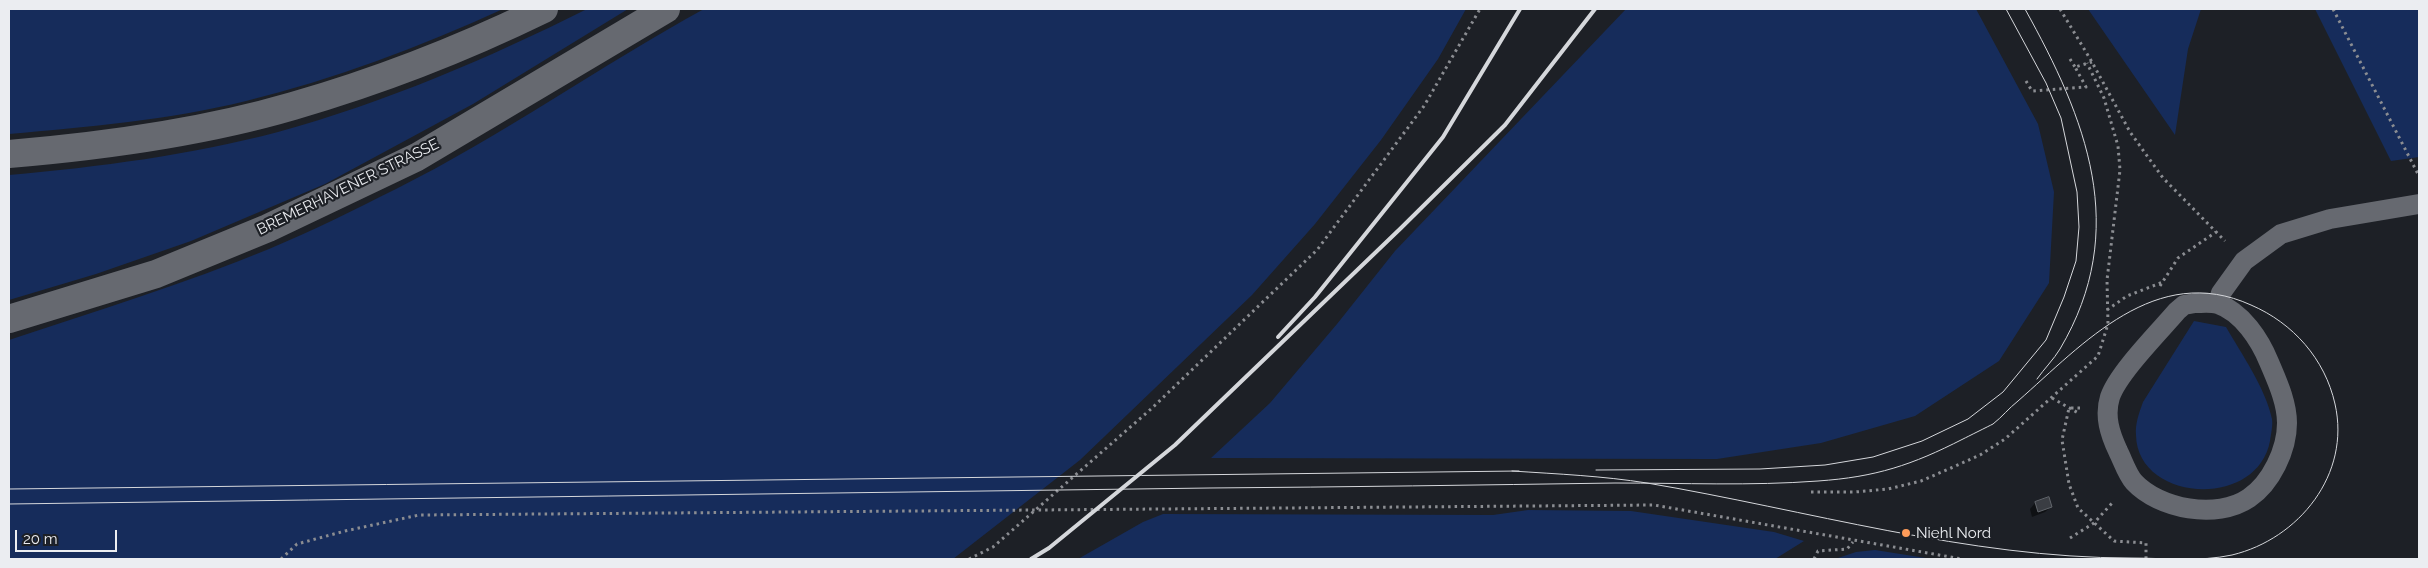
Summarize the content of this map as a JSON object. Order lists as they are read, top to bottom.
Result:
{
  "streets": {
    "street": ["BREMERHAVENER STRASSE"]
  },
  "places": ["Niehl Nord"],
  "scale_bar": "20 m"
}
